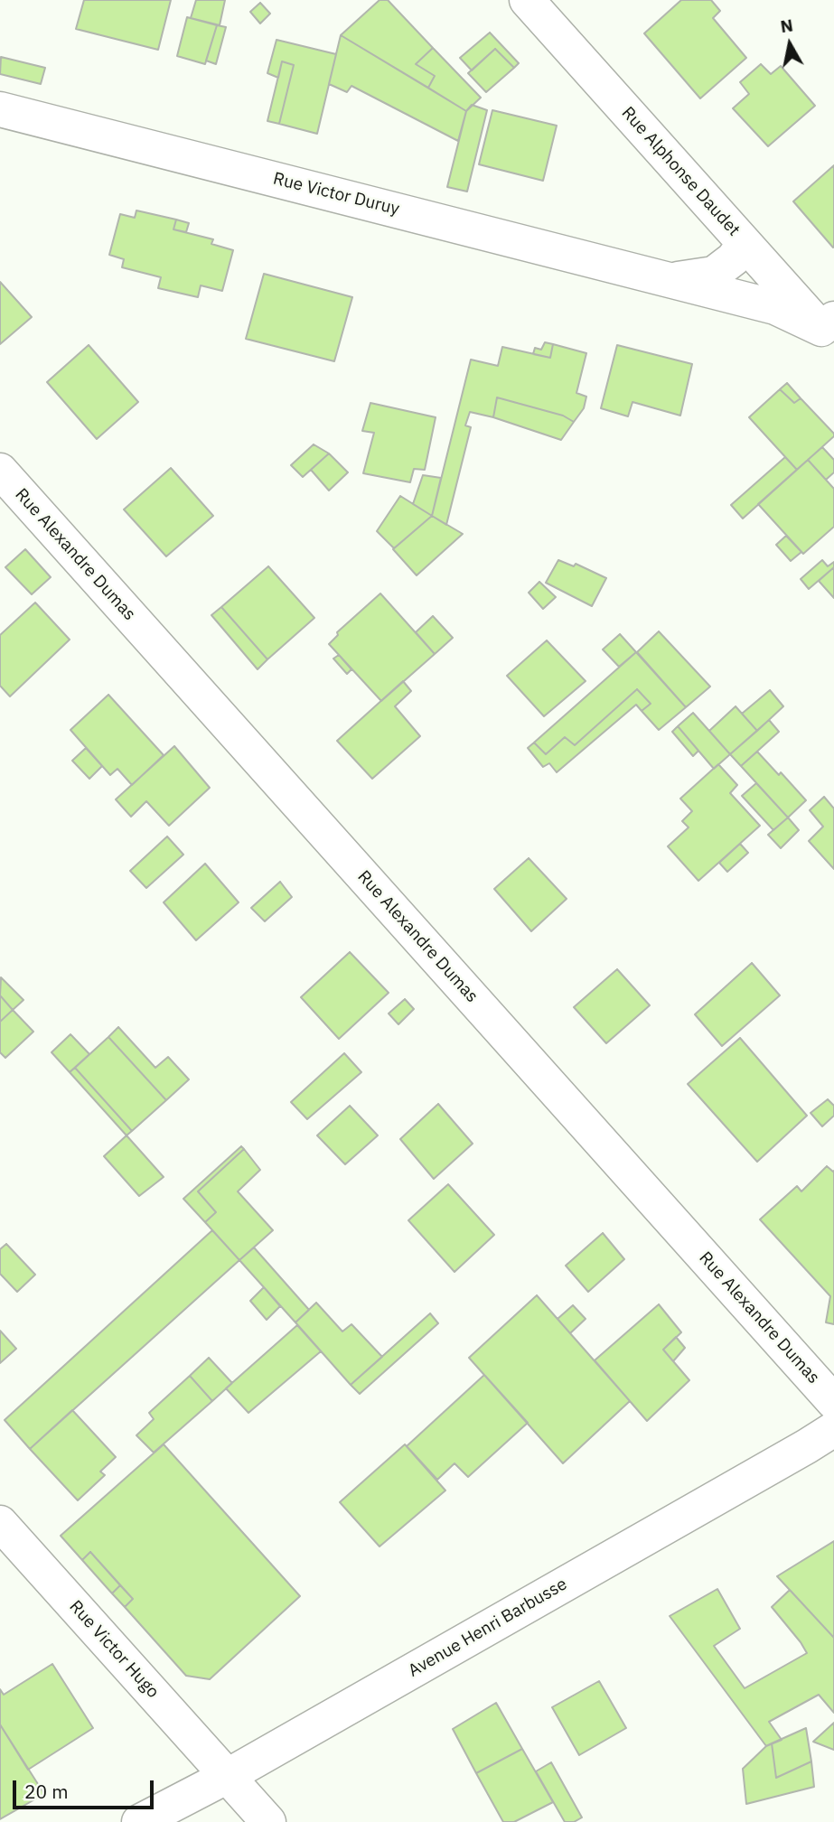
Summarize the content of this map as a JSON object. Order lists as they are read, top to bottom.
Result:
{
  "streets": {
    "street": [
      "Rue Alphonse Daudet",
      "Rue Victor Duruy",
      "Rue Alexandre Dumas",
      "Avenue Henri Barbusse",
      "Rue Victor Hugo"
    ]
  },
  "crossings": [
    ["Rue Alphonse Daudet", "Rue Victor Duruy"],
    ["Avenue Henri Barbusse", "Rue Victor Hugo"]
  ],
  "scale_bar": "20 m",
  "north": "top"
}
